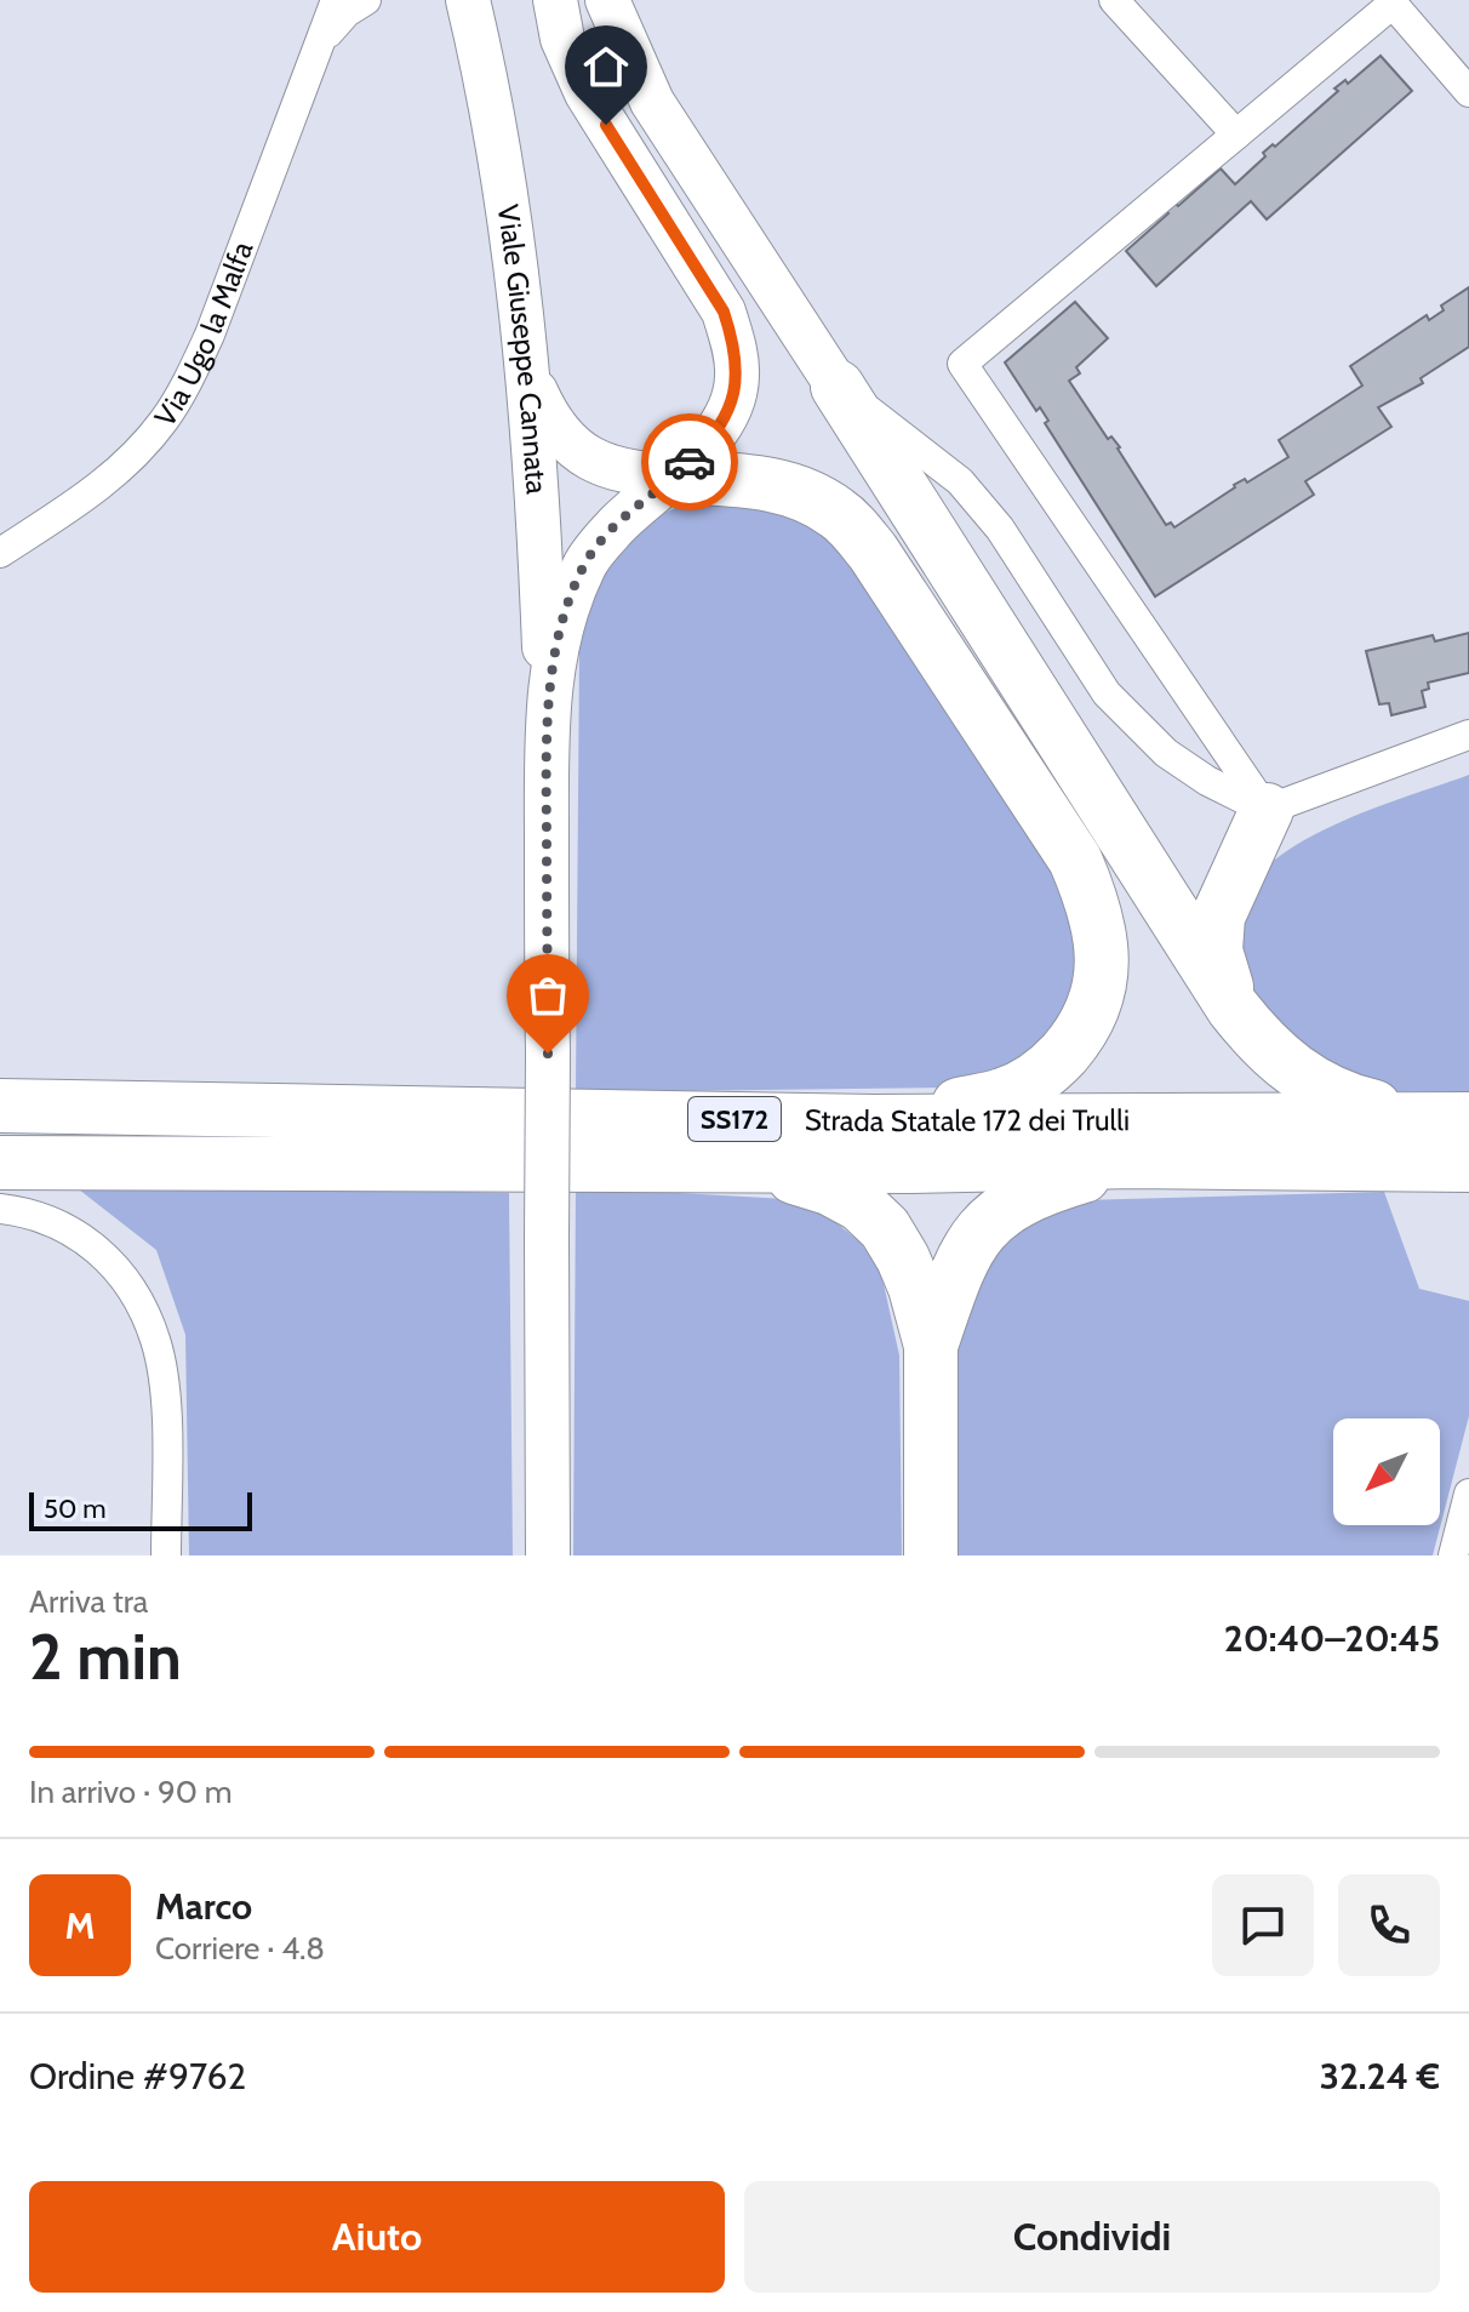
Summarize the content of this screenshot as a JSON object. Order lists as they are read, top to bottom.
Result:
{
  "streets": {
    "highway": ["SS172", "Strada Statale 172 dei Trulli"],
    "street": ["Via Ugo la Malfa", "Viale Giuseppe Cannata"]
  },
  "scale_bar": "50 m",
  "north": "bottom left",
  "page": {
    "scale": "50 m",
    "heading": ["2 min", "Arriva tra", "20:40–20:45"],
    "panel": [
      "Marco",
      "Corriere · 4.8",
      "Ordine #9762",
      "32.24 €"
    ],
    "bar": "In arrivo · 90 m",
    "round": "M",
    "buttons": ["Aiuto", "Condividi"]
  }
}
